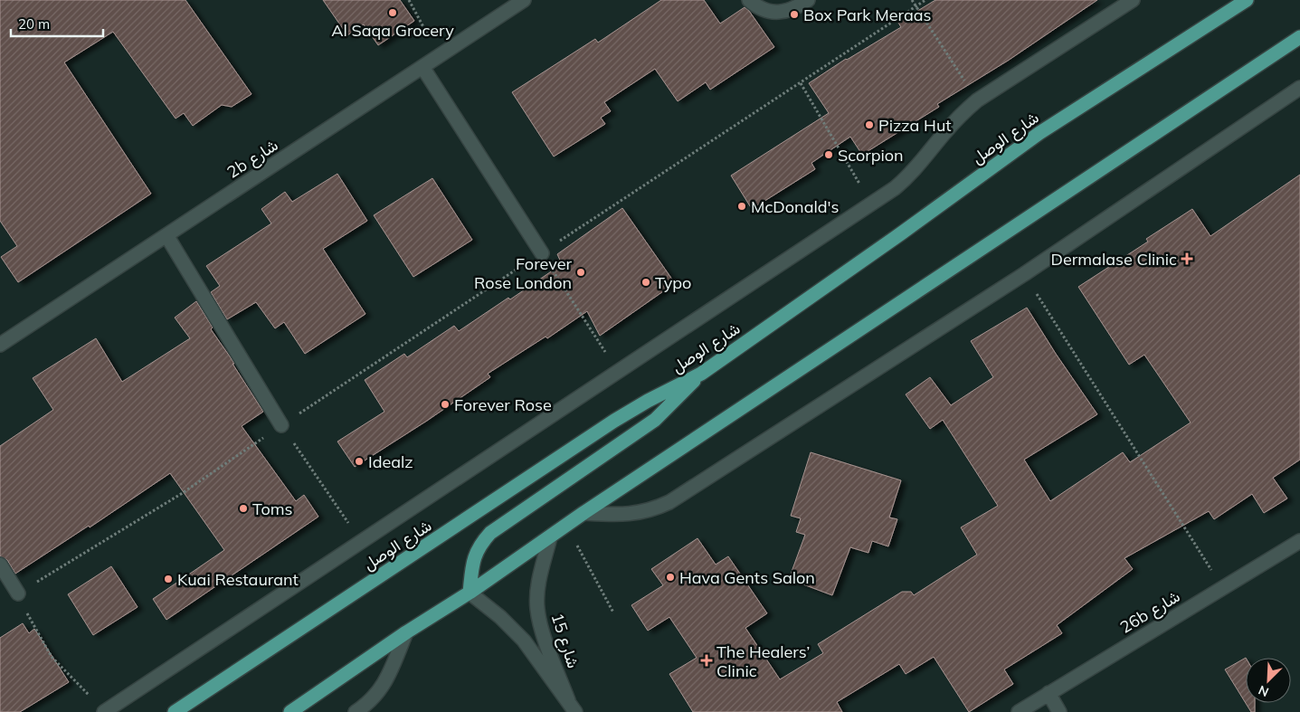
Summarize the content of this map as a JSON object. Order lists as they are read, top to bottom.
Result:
{
  "streets": {
    "main road": ["شارع الوصل"],
    "street": ["2b شارع", "26b شارع", "شارع 15"]
  },
  "places": {
    "other": [
      "Al Saqa Grocery",
      "Box Park Meraas",
      "Pizza Hut",
      "Scorpion",
      "McDonald's",
      "Forever Rose London",
      "Typo",
      "Forever Rose",
      "Idealz",
      "Toms",
      "Hava Gents Salon",
      "Kuai Restaurant"
    ],
    "health": ["Dermalase Clinic", "The Healers’ Clinic"]
  },
  "scale_bar": "20 m",
  "north": "bottom left"
}
